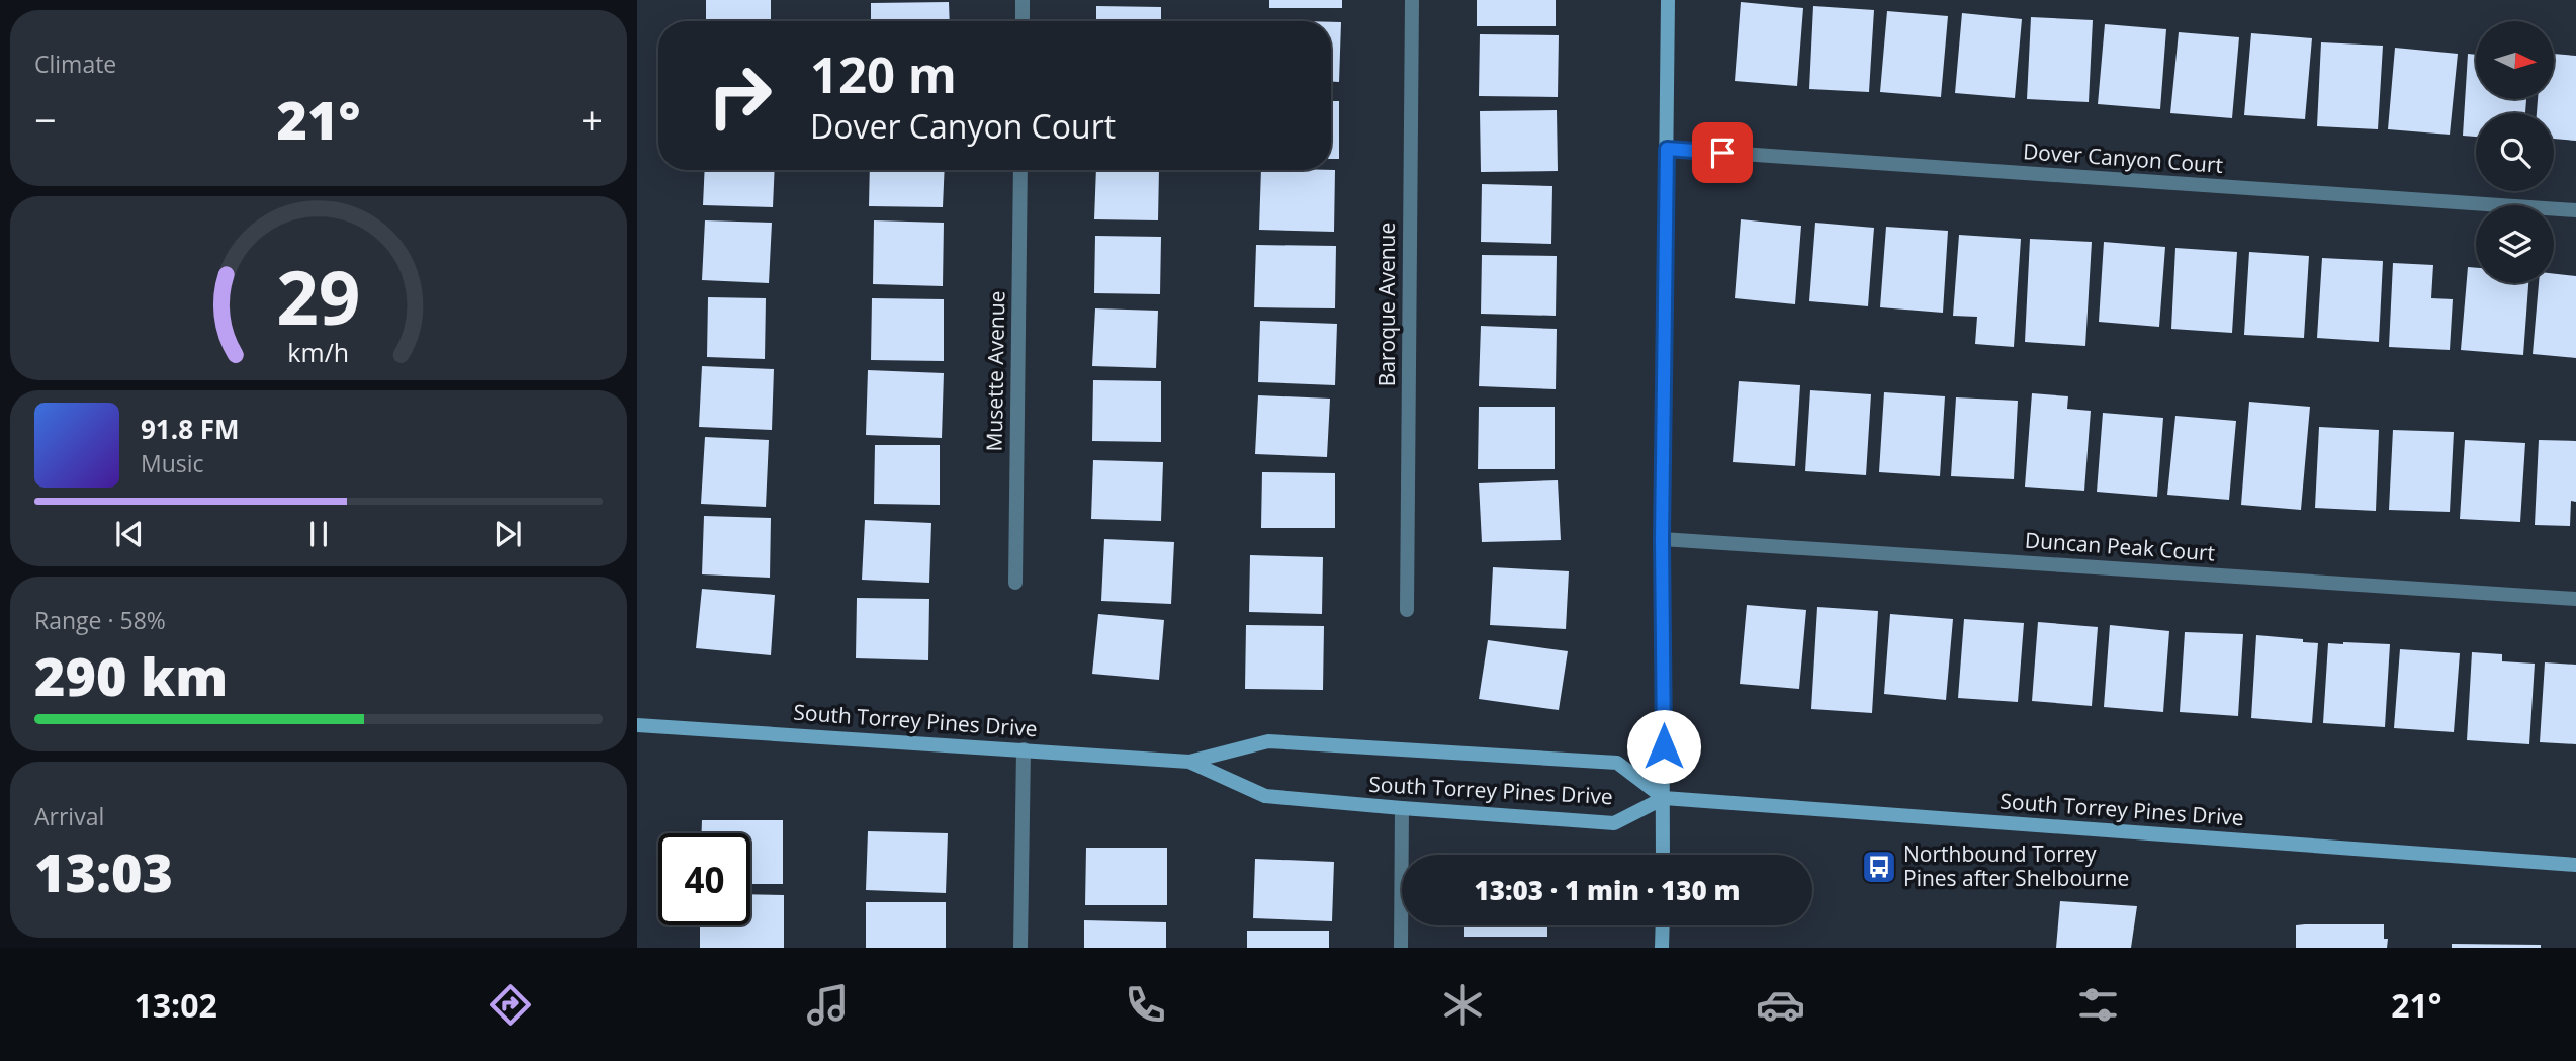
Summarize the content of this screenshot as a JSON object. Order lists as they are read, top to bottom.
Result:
{
  "streets": {
    "street": [
      "Dover Canyon Court",
      "Baroque Avenue",
      "Musette Avenue",
      "Duncan Peak Court",
      "South Torrey Pines Drive"
    ]
  },
  "places": {
    "bus stop": ["Northbound Torrey Pines after Shelbourne"]
  },
  "north": "right",
  "page": {
    "tile": [
      "Climate",
      ["Range · 58%", "290 km"],
      ["Arrival", "13:03"]
    ],
    "turn": ["120 m", "Dover Canyon Court"],
    "heat": ["−", "21°", "+"],
    "song": ["91.8 FM", "Music"],
    "limit": "40",
    "trip": "13:03 · 1 min · 130 m",
    "tabs": ["13:02", "21°"],
    "gauge": ["29", "km/h"]
  }
}
